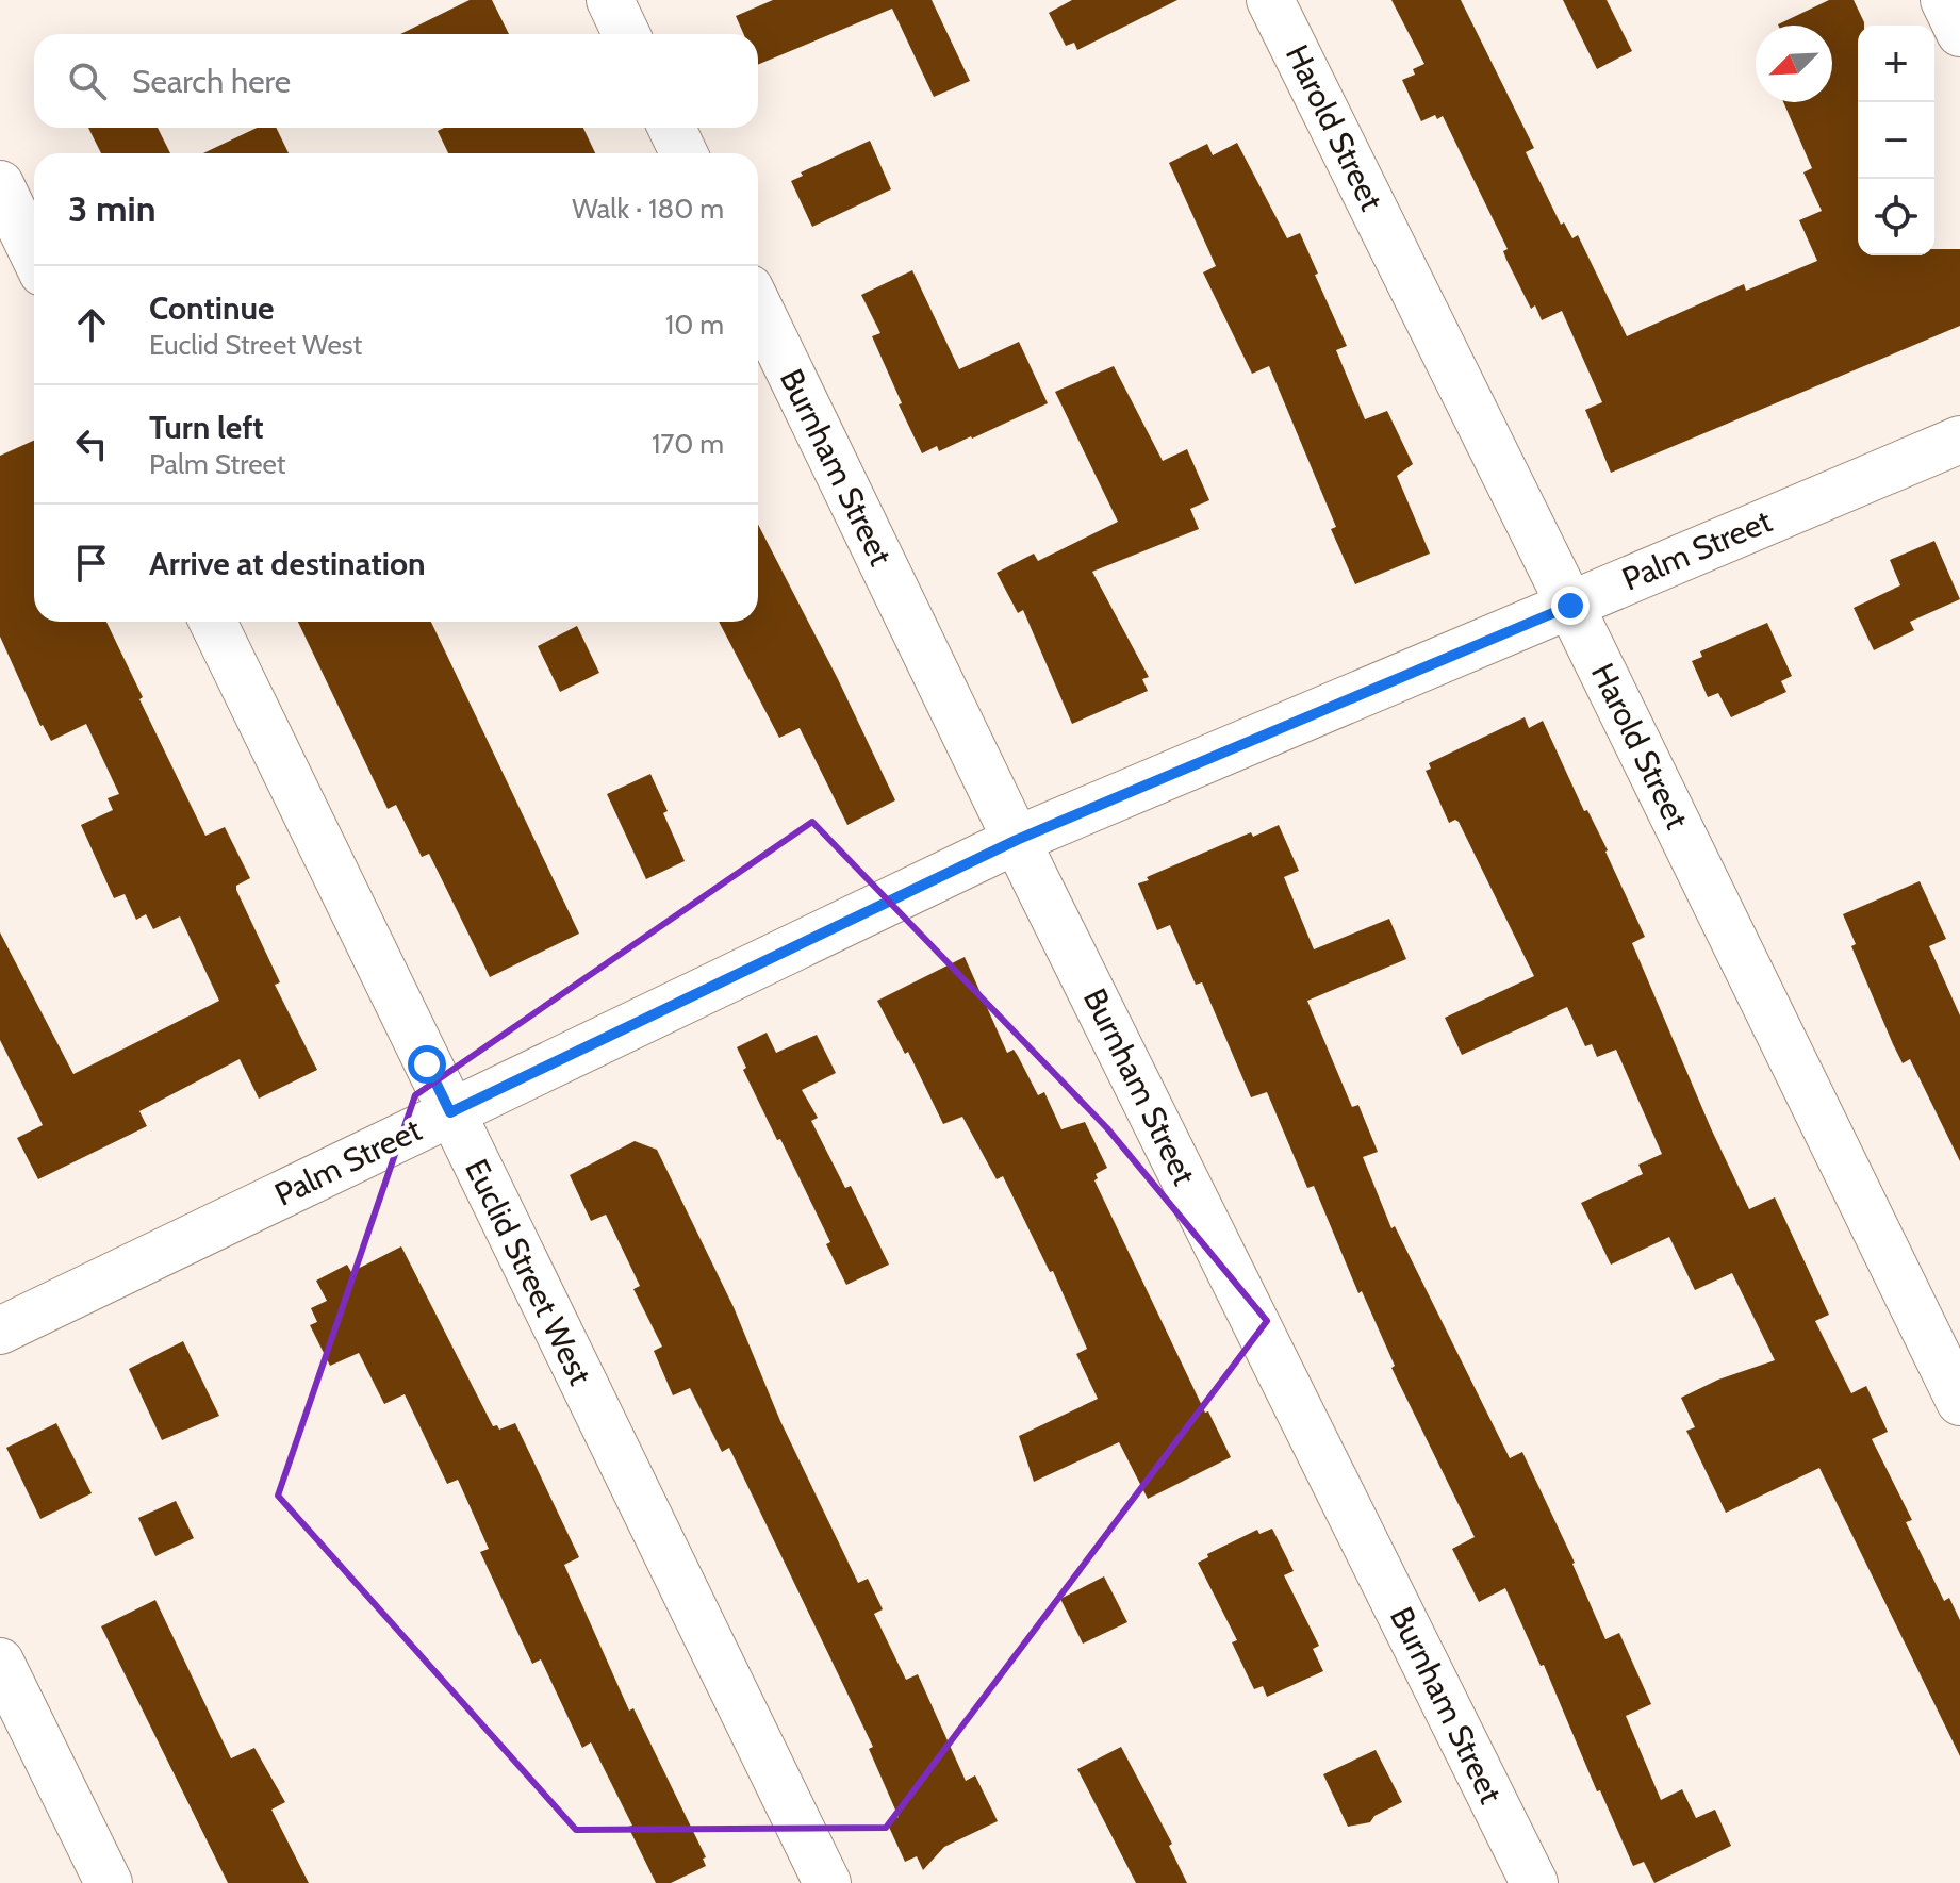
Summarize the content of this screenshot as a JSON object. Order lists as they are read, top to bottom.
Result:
{
  "streets": {
    "street": [
      "Harold Street",
      "Burnham Street",
      "Palm Street",
      "Euclid Street West"
    ]
  },
  "crossings": [
    ["Harold Street", "Palm Street"],
    ["Burnham Street", "Palm Street"],
    ["Palm Street", "Euclid Street West"]
  ],
  "north": "bottom left",
  "page": {
    "map_buttons": ["+", "−"],
    "search": "Search here",
    "heading": ["3 min", "Walk · 180 m"],
    "list": [
      ["Continue", "Euclid Street West", "10 m"],
      ["Turn left", "Palm Street", "170 m"],
      "Arrive at destination"
    ]
  }
}
